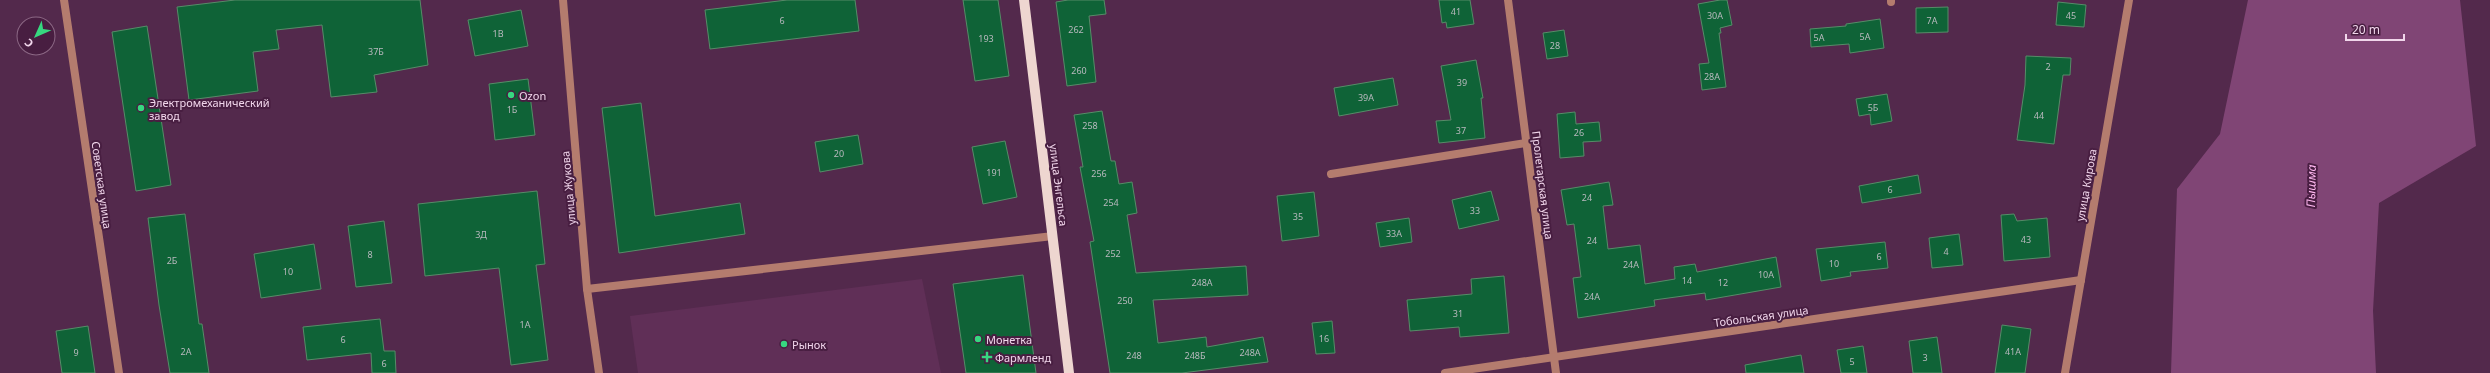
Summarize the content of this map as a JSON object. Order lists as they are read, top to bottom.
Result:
{
  "streets": {
    "main road": ["улица Энгельса"],
    "street": [
      "Советская улица",
      "Пролетарская улица",
      "улица Кирова",
      "улица Жукова",
      "Тобольская улица"
    ]
  },
  "crossings": [
    ["Пролетарская улица", "Тобольская улица"],
    ["улица Кирова", "Тобольская улица"]
  ],
  "water": ["Пышма"],
  "places": {
    "other": [
      "Ozon",
      "Электромеханический завод",
      "Монетка",
      "Рынок"
    ],
    "health": ["Фармленд"]
  },
  "house_numbers": [
    "41",
    "30А",
    "45",
    "6",
    "7А",
    "262",
    "1В",
    "5А",
    "5А",
    "193",
    "28",
    "37Б",
    "2",
    "260",
    "28А",
    "39",
    "39А",
    "5Б",
    "1Б",
    "44",
    "258",
    "37",
    "26",
    "20",
    "191",
    "256",
    "6",
    "24",
    "254",
    "33",
    "35",
    "33А",
    "3Д",
    "43",
    "24",
    "4",
    "252",
    "8",
    "6",
    "2Б",
    "10",
    "24А",
    "10",
    "10А",
    "14",
    "248А",
    "12",
    "24А",
    "250",
    "31",
    "1А",
    "16",
    "6",
    "2А",
    "41А",
    "9",
    "248А",
    "248",
    "248Б",
    "3",
    "5",
    "6"
  ],
  "scale_bar": "20 m",
  "north": "bottom left"
}
